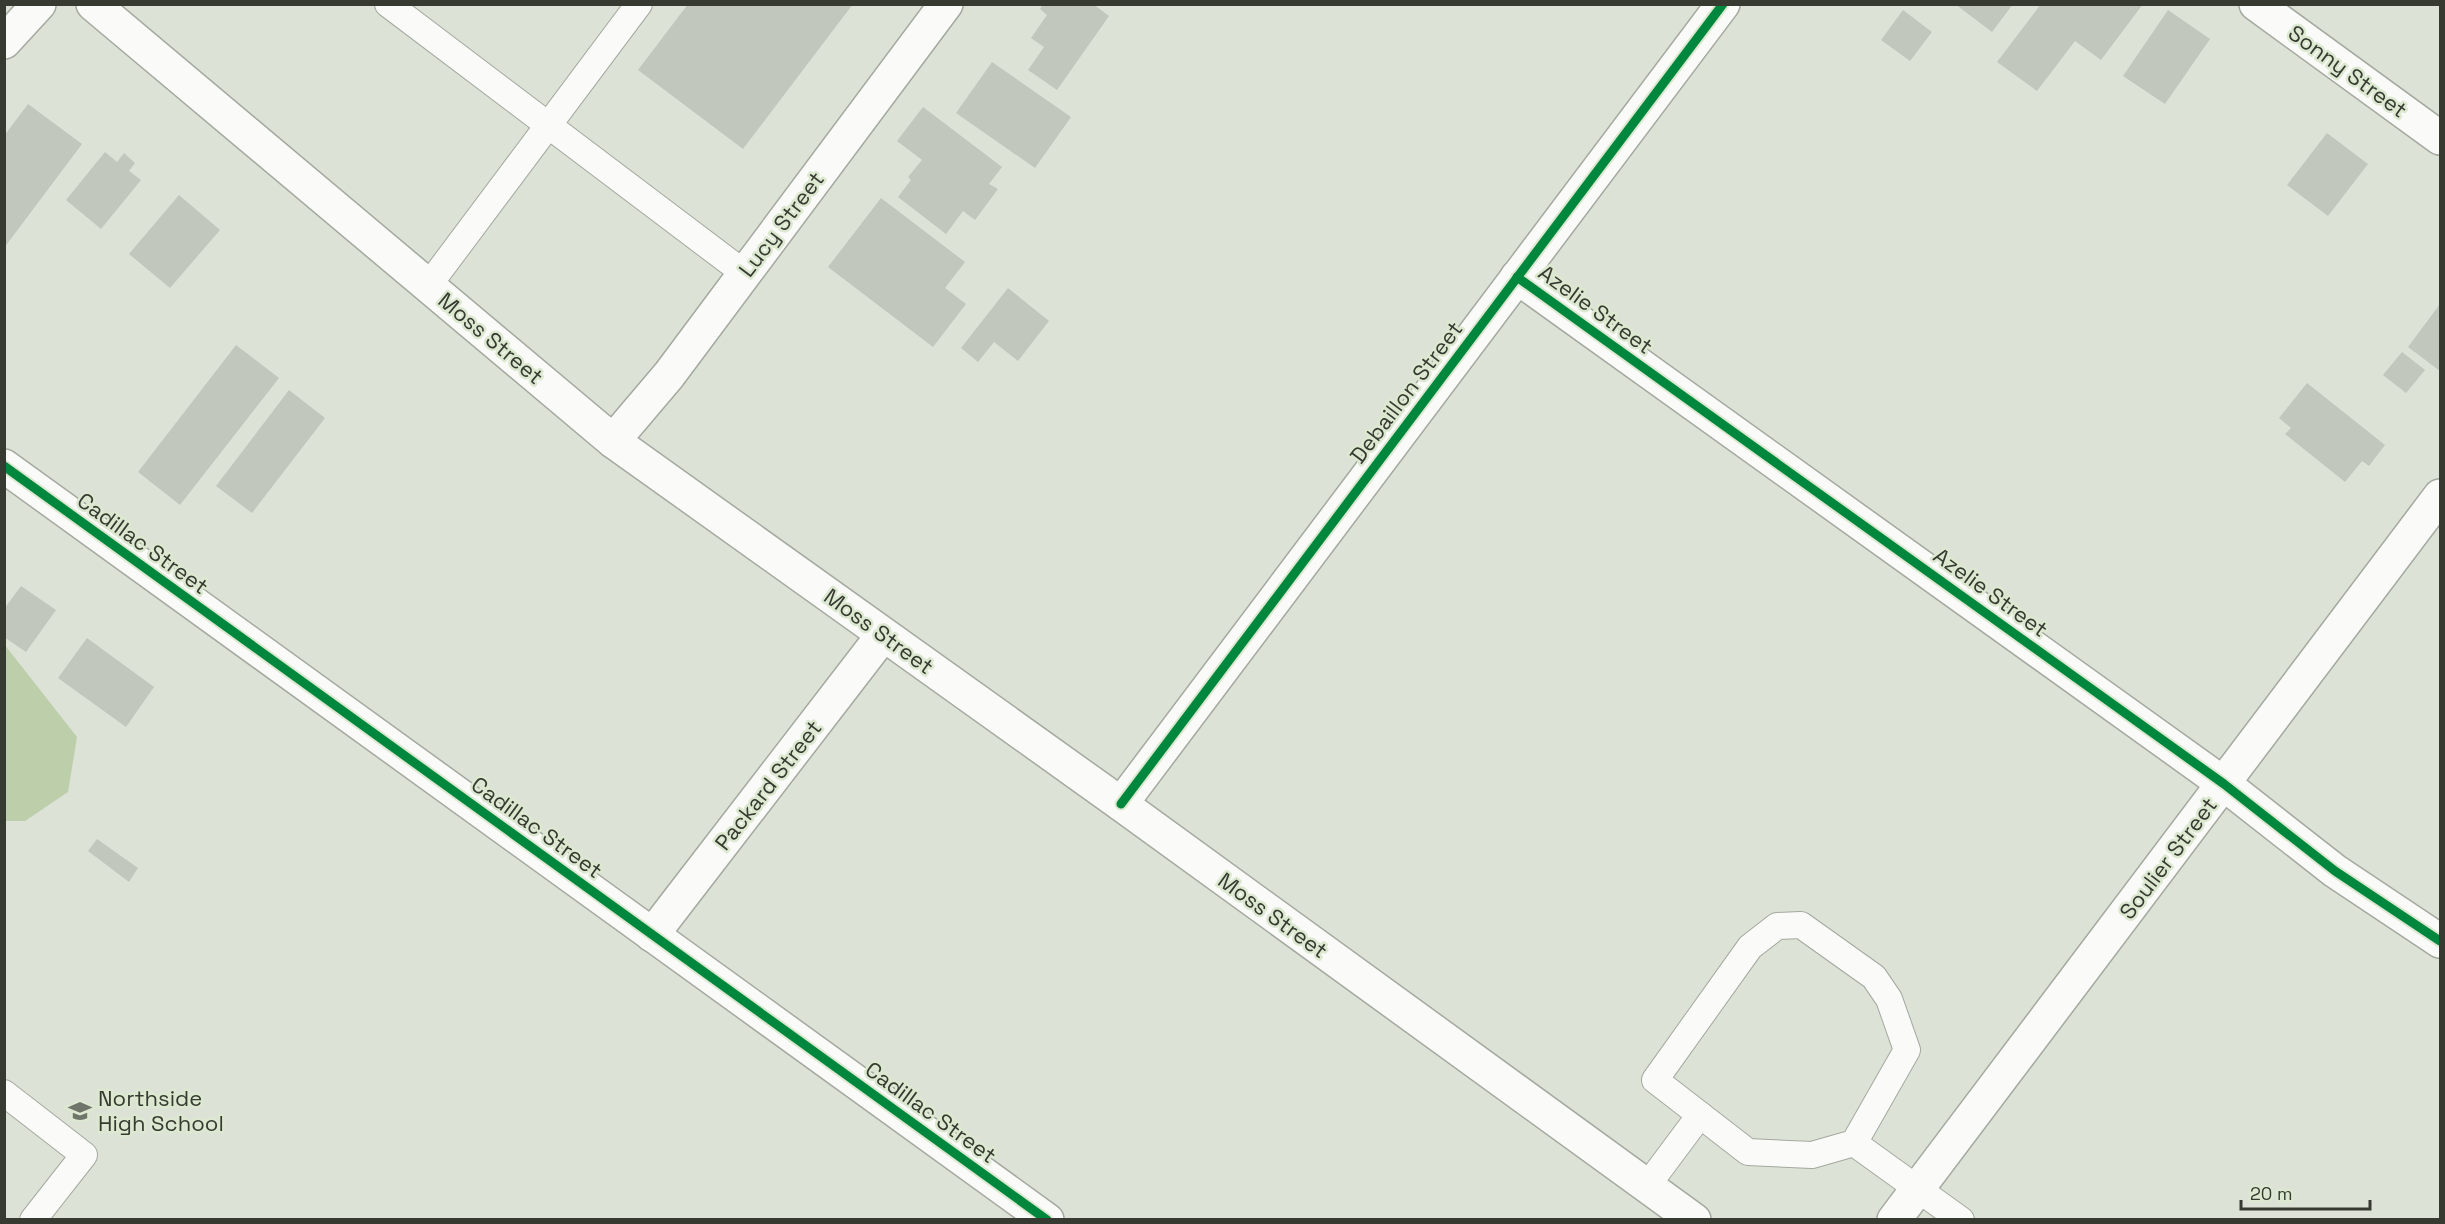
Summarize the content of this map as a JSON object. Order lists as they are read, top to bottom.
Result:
{
  "streets": {
    "street": [
      "Sonny Street",
      "Lucy Street",
      "Azelie Street",
      "Moss Street",
      "Debaillon Street",
      "Cadillac Street",
      "Packard Street",
      "Soulier Street"
    ]
  },
  "crossings": [
    ["Lucy Street", "Moss Street"],
    ["Azelie Street", "Debaillon Street"],
    ["Azelie Street", "Soulier Street"],
    ["Moss Street", "Debaillon Street"],
    ["Moss Street", "Packard Street"],
    ["Cadillac Street", "Packard Street"]
  ],
  "places": {
    "school or university": ["Northside High School"]
  },
  "scale_bar": "20 m"
}
